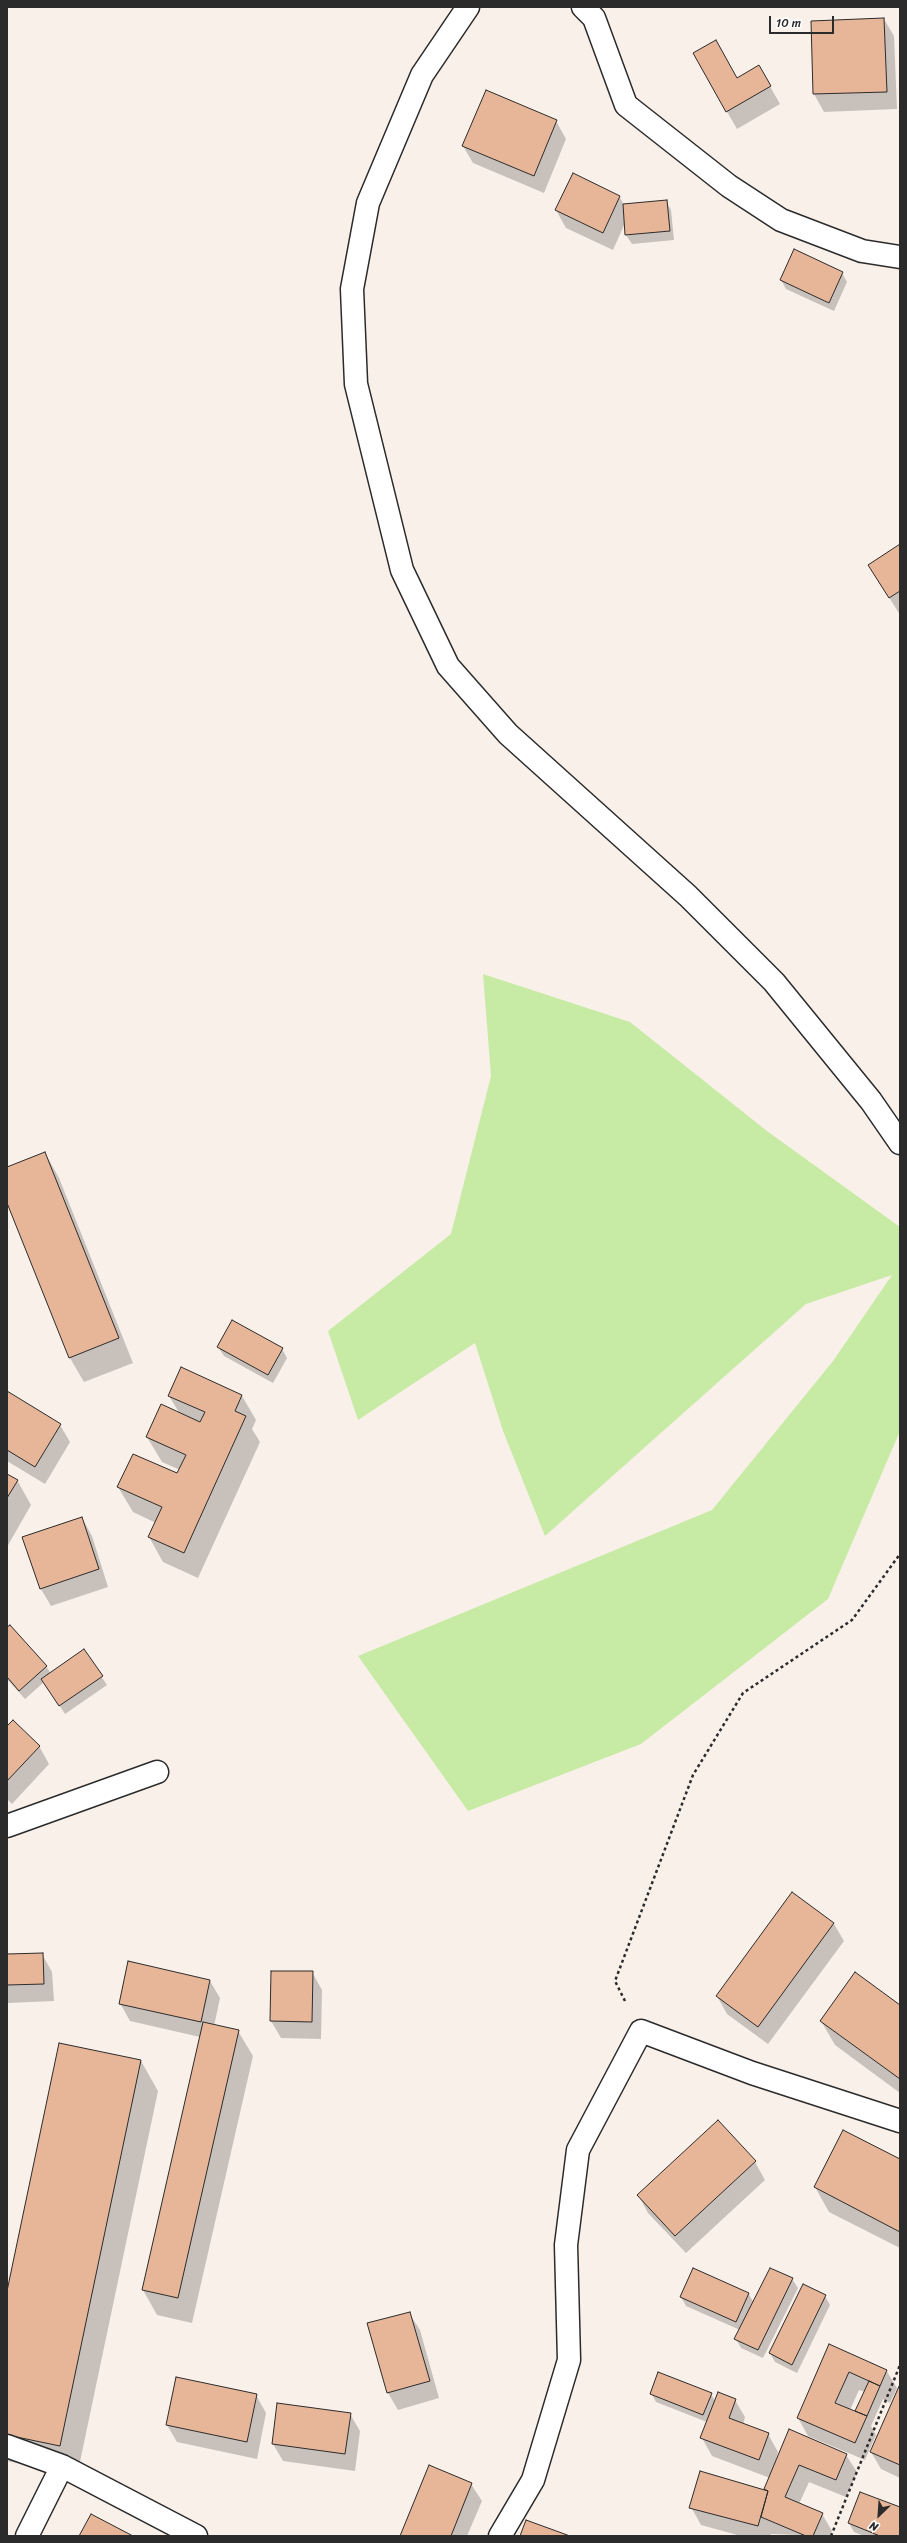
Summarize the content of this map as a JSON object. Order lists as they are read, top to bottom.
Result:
{
  "scale_bar": "10 m",
  "north": "bottom left"
}
